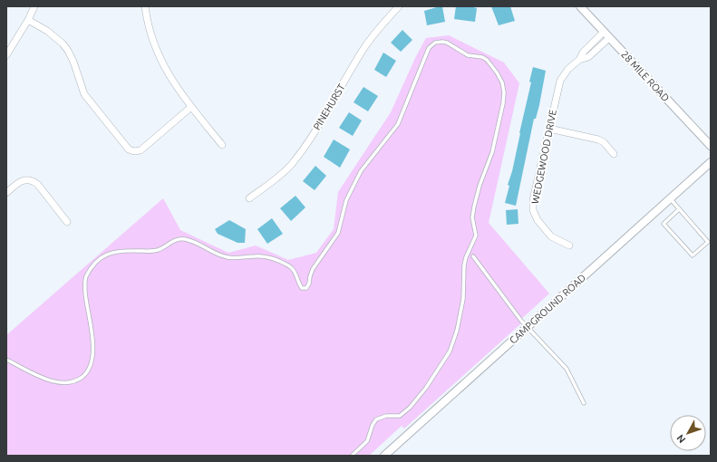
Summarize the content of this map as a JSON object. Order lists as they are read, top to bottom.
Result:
{
  "streets": {
    "street": [
      "28 MILE ROAD",
      "PINEHURST",
      "WEDGEWOOD DRIVE",
      "CAMPGROUND ROAD"
    ]
  },
  "crossings": [
    ["28 MILE ROAD", "WEDGEWOOD DRIVE"]
  ],
  "north": "bottom left"
}
